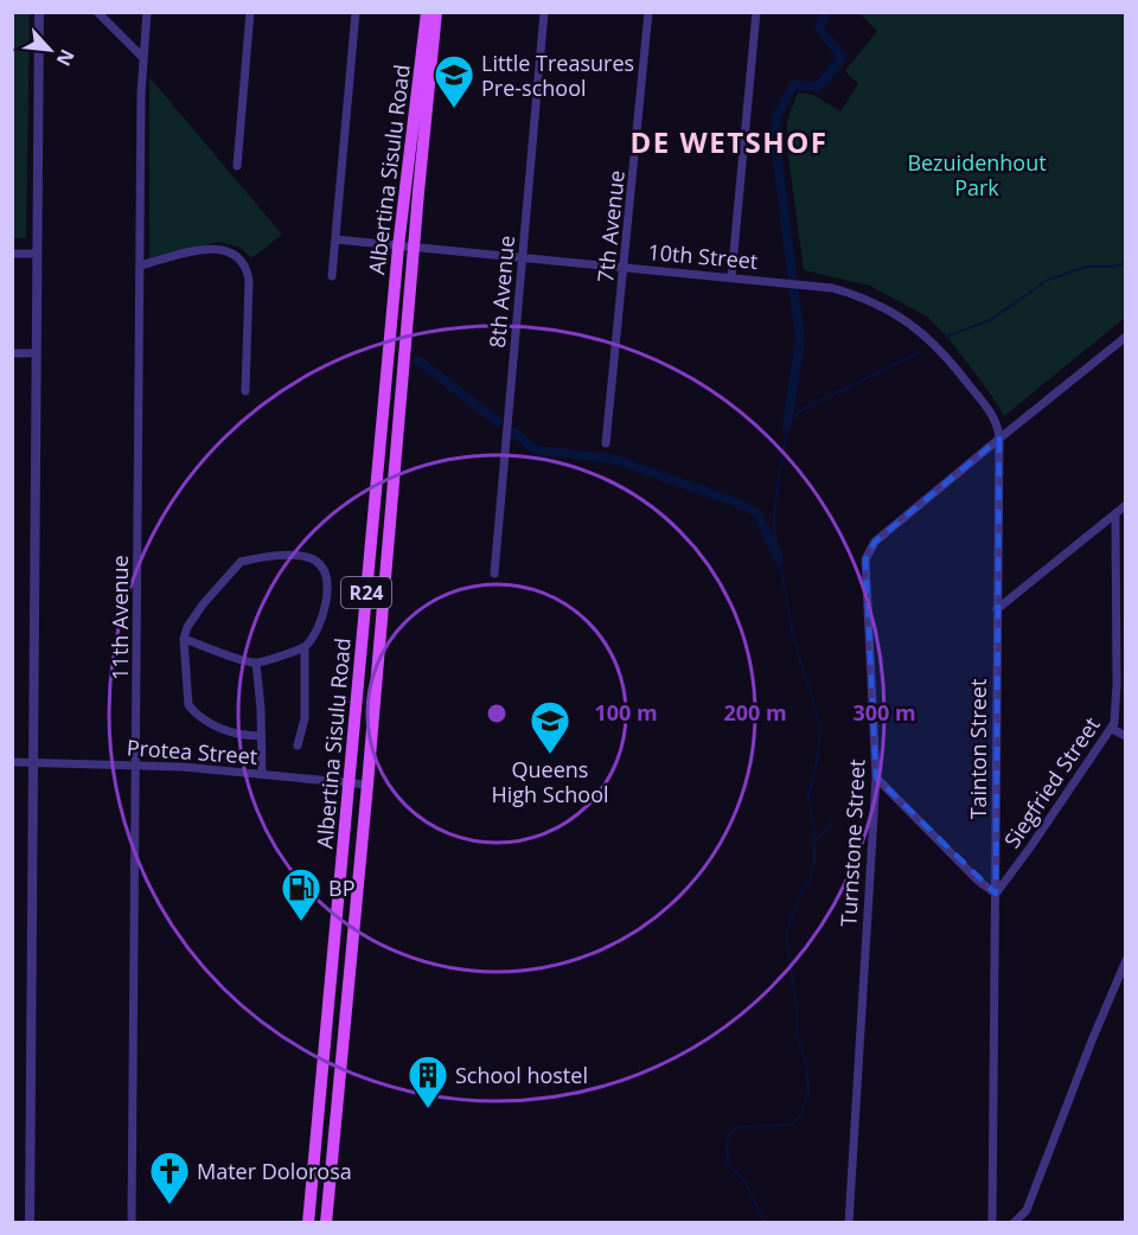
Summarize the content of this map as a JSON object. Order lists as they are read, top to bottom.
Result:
{
  "streets": {
    "main road": ["Albertina Sisulu Road", "R24"],
    "street": [
      "7th Avenue",
      "10th Street",
      "8th Avenue",
      "11th Avenue",
      "Tainton Street",
      "Protea Street",
      "Siegfried Street",
      "Turnstone Street"
    ]
  },
  "crossings": [
    ["Albertina Sisulu Road", "10th Street"],
    ["Albertina Sisulu Road", "Protea Street"],
    ["7th Avenue", "10th Street"],
    ["10th Street", "8th Avenue"],
    ["10th Street", "Tainton Street"],
    ["10th Street", "Turnstone Street"],
    ["11th Avenue", "Protea Street"],
    ["Tainton Street", "Siegfried Street"],
    ["Tainton Street", "Turnstone Street"]
  ],
  "districts": ["DE WETSHOF"],
  "parks": ["Bezuidenhout Park"],
  "places": {
    "school or university": ["Little Treasures Pre-school", "Queens High School"],
    "fuel station": ["BP"],
    "building": ["School hostel"],
    "church": ["Mater Dolorosa"]
  },
  "north": "bottom right",
  "rings": ["100 m", "200 m", "300 m"]
}
